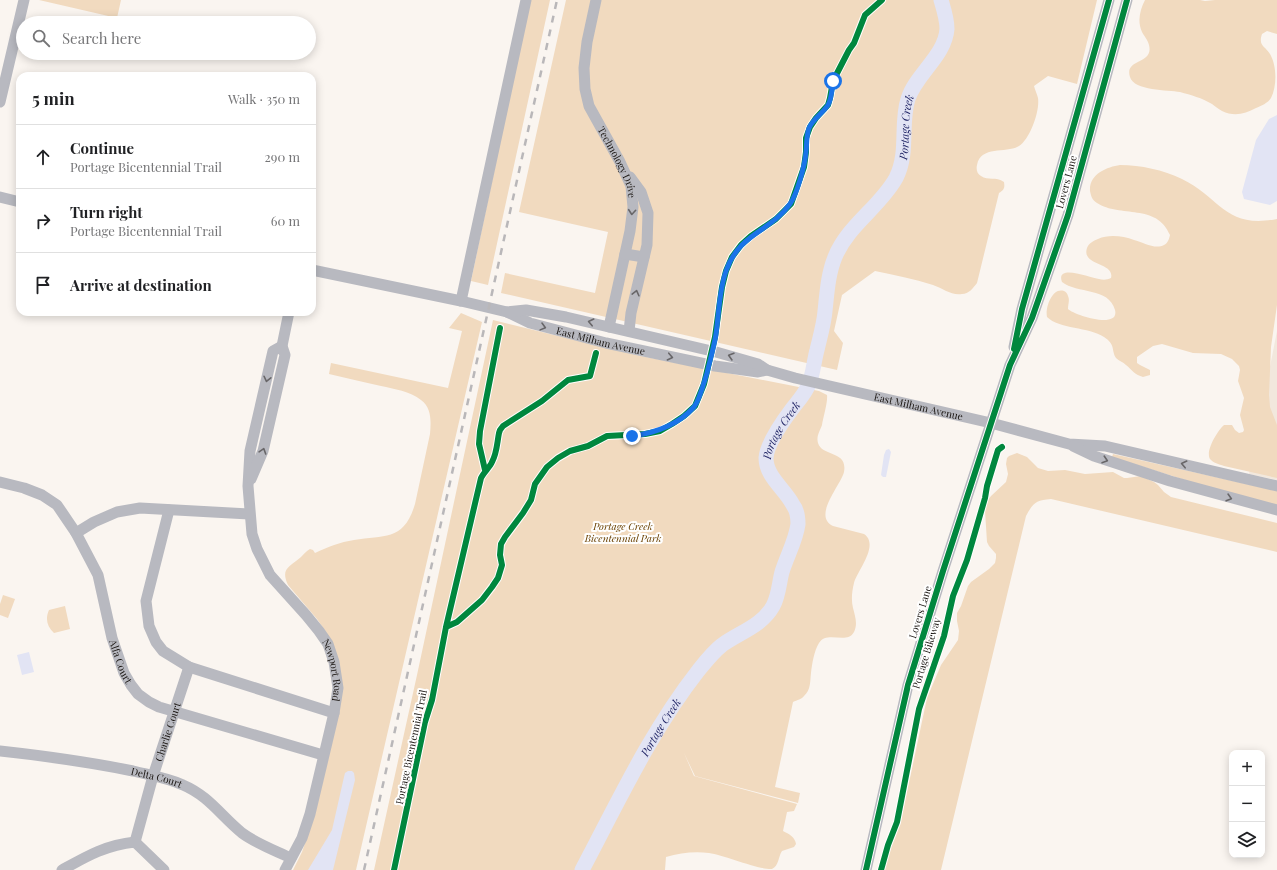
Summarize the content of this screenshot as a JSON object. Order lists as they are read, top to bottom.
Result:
{
  "streets": {
    "street": [
      "Technology Drive",
      "Lovers Lane",
      "East Milham Avenue",
      "Alfa Court",
      "Newport Road",
      "Charlie Court",
      "Delta Court"
    ],
    "cycle path": ["Portage Bikeway", "Portage Bicentennial Trail"]
  },
  "crossings": [
    ["Technology Drive", "East Milham Avenue"],
    ["Lovers Lane", "East Milham Avenue"],
    ["Alfa Court", "Newport Road"],
    ["Alfa Court", "Charlie Court"],
    ["Newport Road", "Delta Court"],
    ["Charlie Court", "Delta Court"]
  ],
  "water": ["Portage Creek"],
  "parks": ["Portage Creek Bicentennial Park"],
  "page": {
    "search": "Search here",
    "heading": ["5 min", "Walk · 350 m"],
    "list": [
      ["Continue", "Portage Bicentennial Trail", "290 m"],
      ["Turn right", "Portage Bicentennial Trail", "60 m"],
      "Arrive at destination"
    ],
    "map_buttons": ["+", "−"]
  }
}
